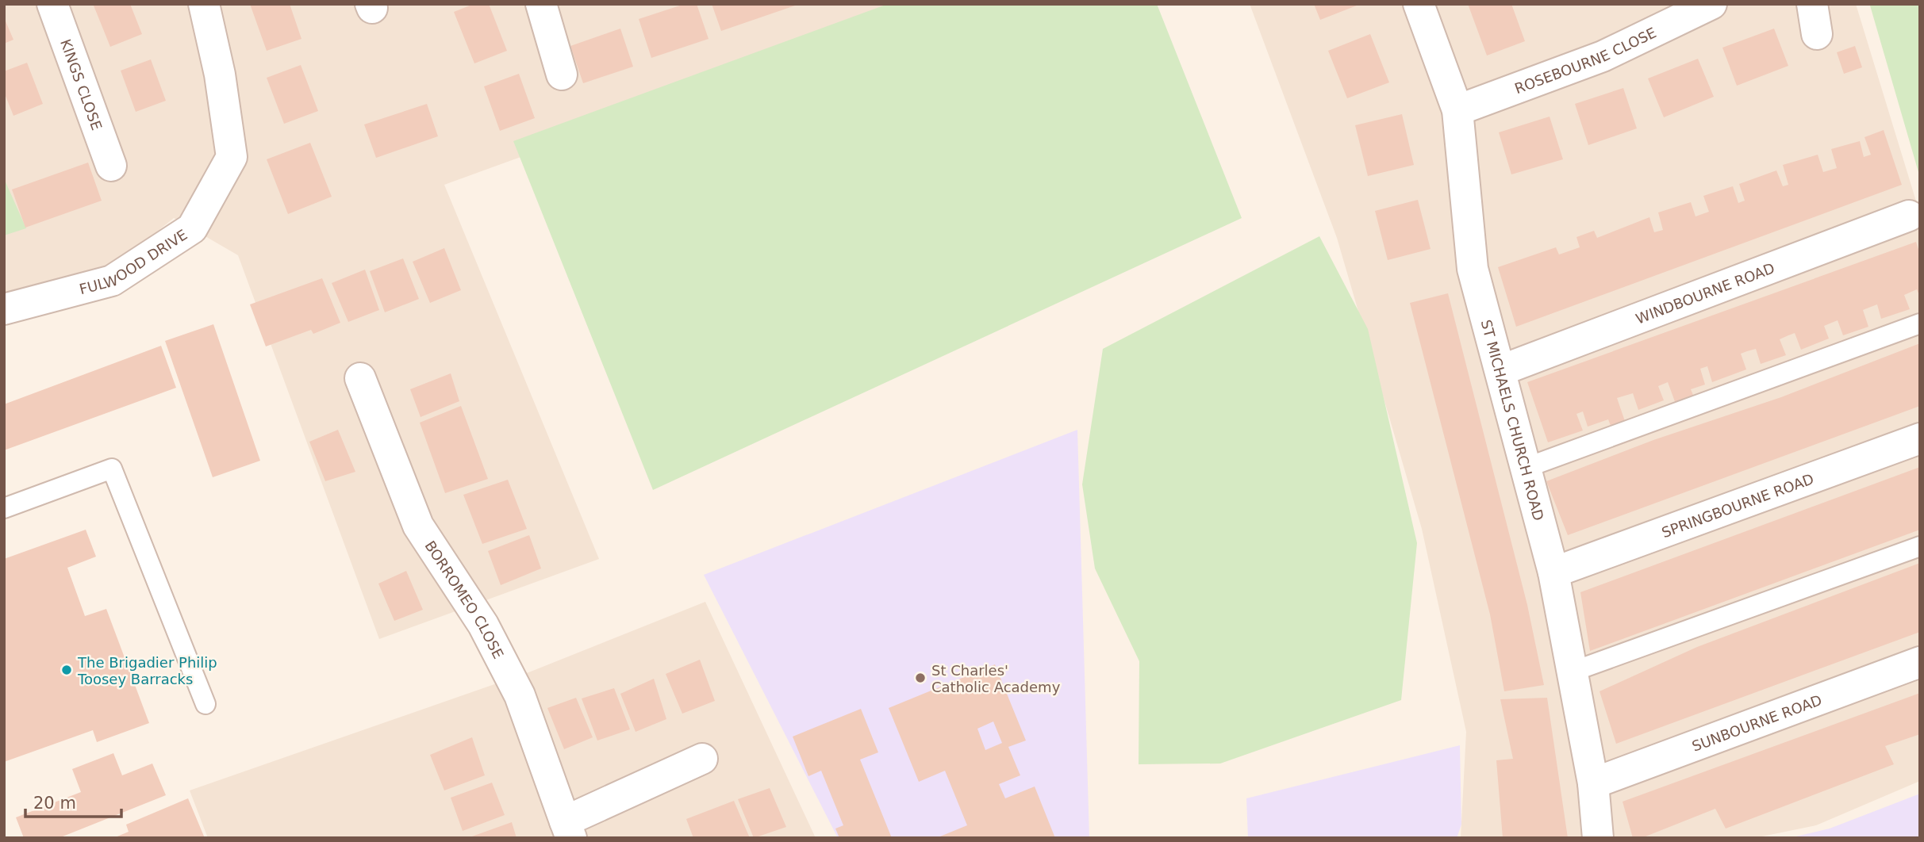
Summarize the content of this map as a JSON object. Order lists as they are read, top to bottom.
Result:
{
  "streets": {
    "street": [
      "ROSEBOURNE CLOSE",
      "KINGS CLOSE",
      "FULWOOD DRIVE",
      "WINDBOURNE ROAD",
      "ST MICHAELS CHURCH ROAD",
      "SPRINGBOURNE ROAD",
      "BORROMEO CLOSE",
      "SUNBOURNE ROAD"
    ]
  },
  "crossings": [
    ["ROSEBOURNE CLOSE", "ST MICHAELS CHURCH ROAD"],
    ["WINDBOURNE ROAD", "ST MICHAELS CHURCH ROAD"],
    ["ST MICHAELS CHURCH ROAD", "SPRINGBOURNE ROAD"],
    ["ST MICHAELS CHURCH ROAD", "SUNBOURNE ROAD"]
  ],
  "places": ["The Brigadier Philip Toosey Barracks", "St Charles' Catholic Academy"],
  "scale_bar": "20 m"
}
